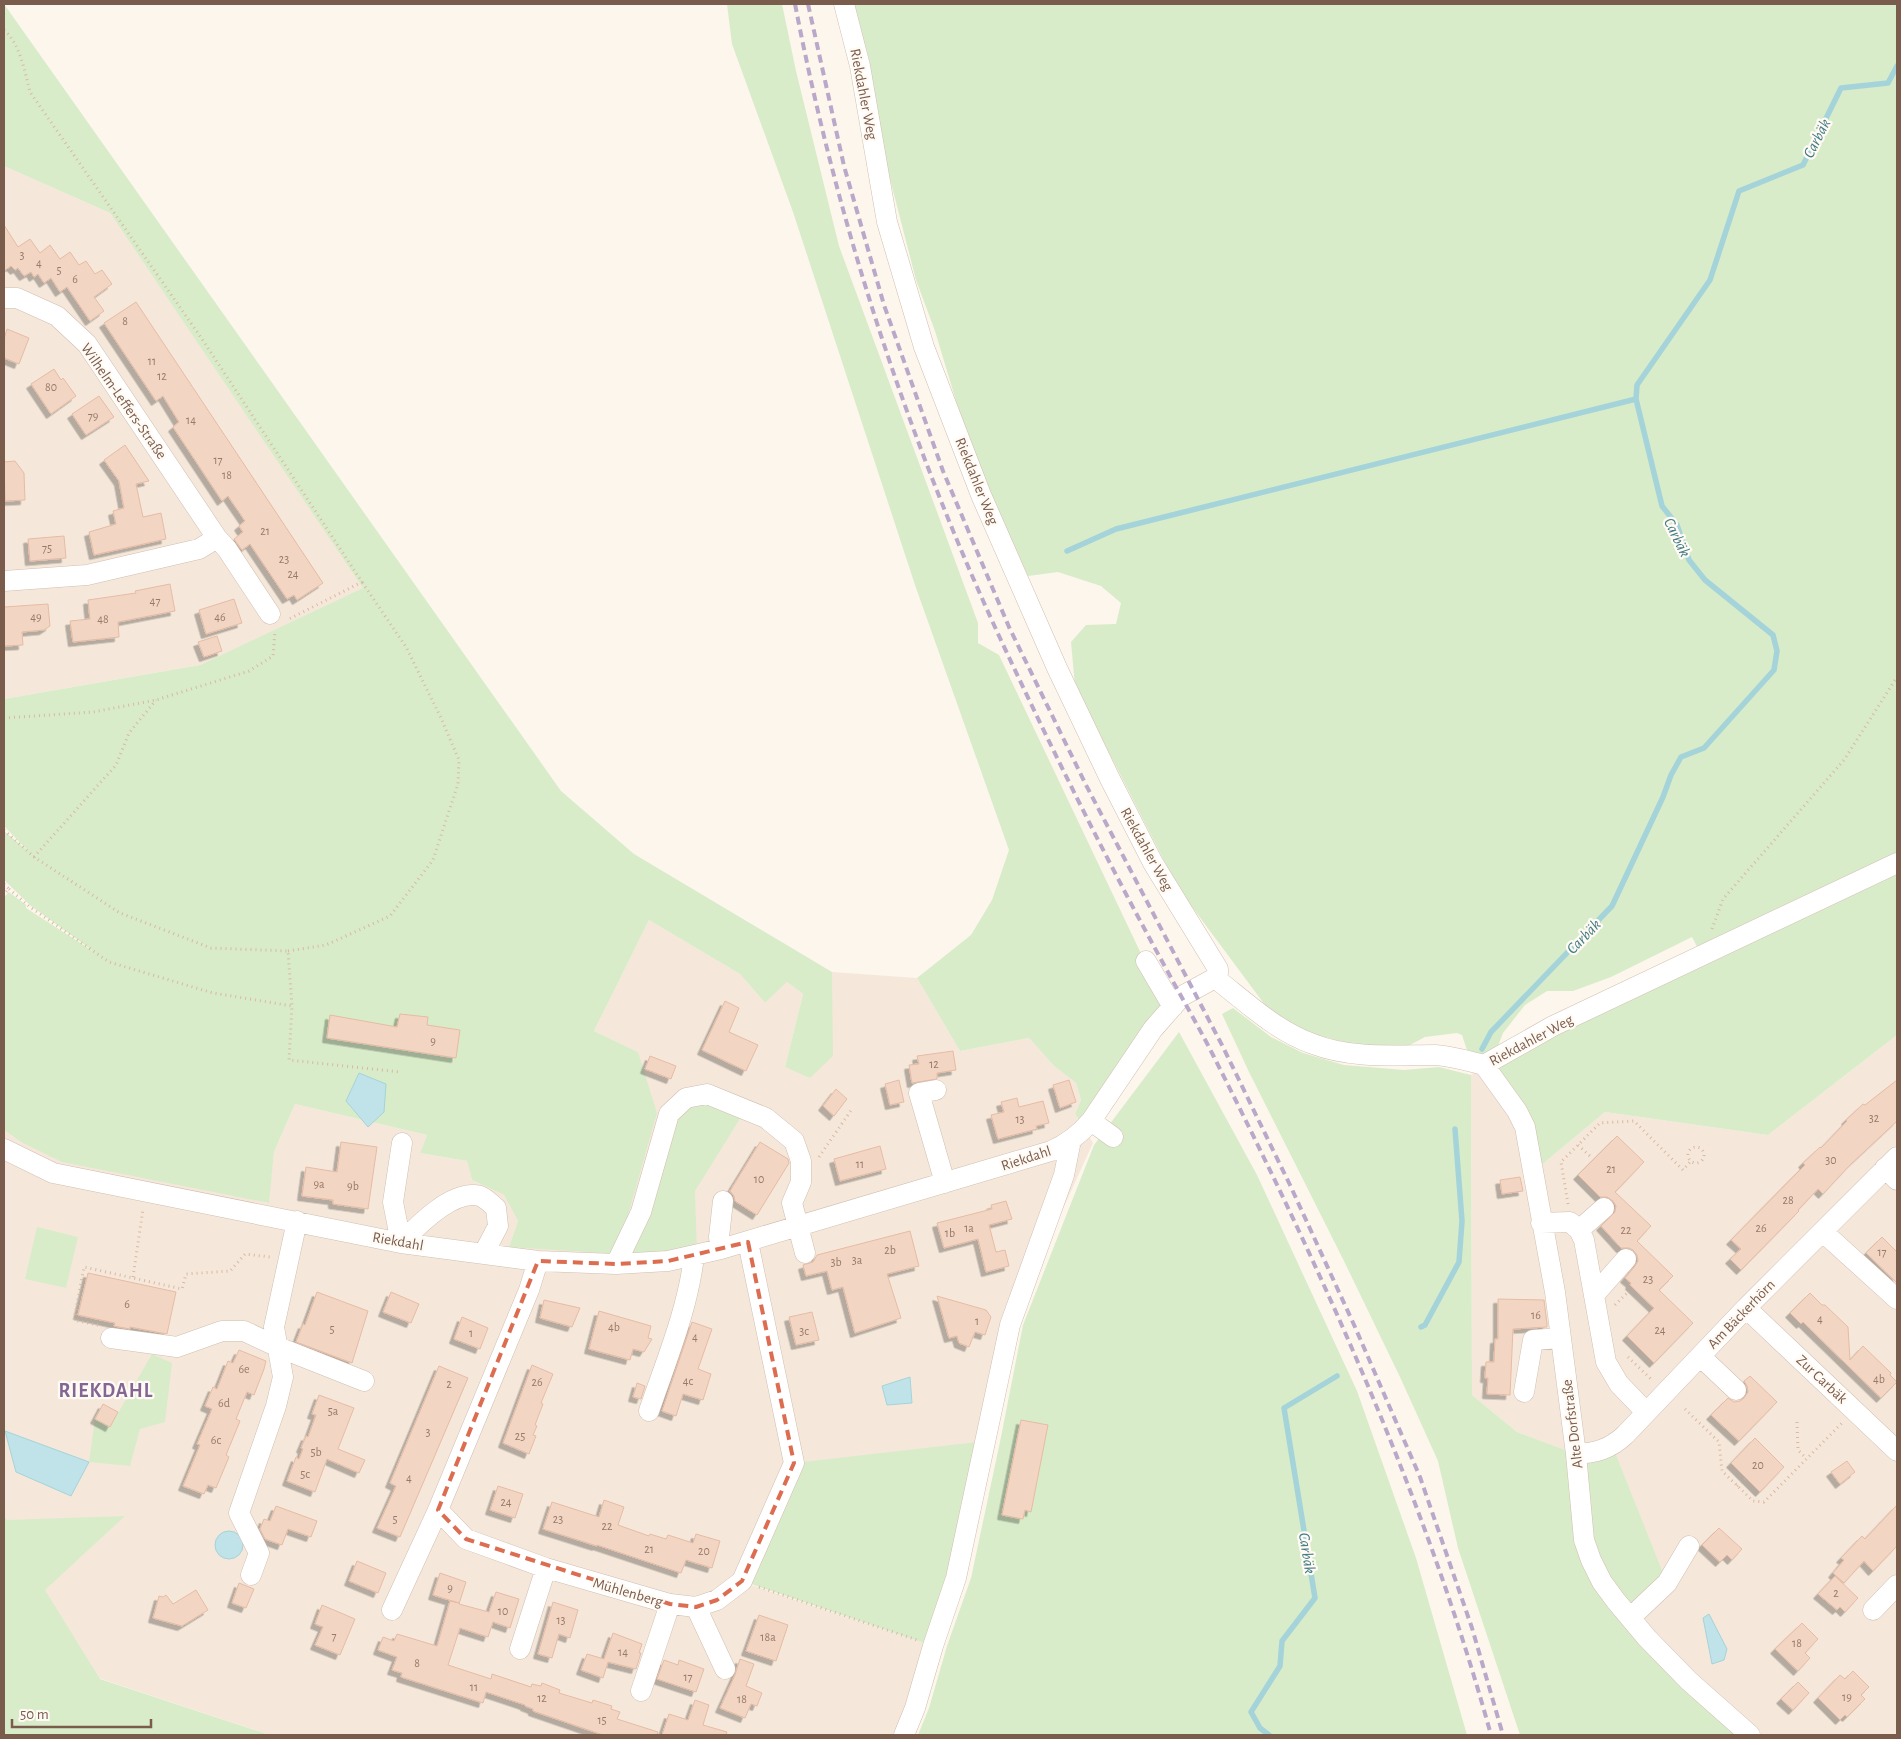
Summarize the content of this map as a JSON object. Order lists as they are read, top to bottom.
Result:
{
  "streets": {
    "street": [
      "Riekdahler Weg",
      "Wilhelm-Leffers-Straße",
      "Riekdahl",
      "Am Bäckerhörn",
      "Zur Carbäk",
      "Alte Dorfstraße",
      "Mühlenberg"
    ]
  },
  "crossings": [
    ["Riekdahler Weg", "Riekdahl"],
    ["Riekdahler Weg", "Alte Dorfstraße"],
    ["Riekdahl", "Mühlenberg"],
    ["Am Bäckerhörn", "Zur Carbäk"],
    ["Am Bäckerhörn", "Alte Dorfstraße"]
  ],
  "districts": ["RIEKDAHL"],
  "water": ["Carbäk"],
  "house_numbers": [
    "3",
    "4",
    "5",
    "6",
    "8",
    "11",
    "12",
    "80",
    "79",
    "14",
    "17",
    "18",
    "21",
    "75",
    "23",
    "24",
    "47",
    "49",
    "46",
    "48",
    "9",
    "12",
    "32",
    "13",
    "30",
    "11",
    "21",
    "10",
    "9a",
    "9b",
    "28",
    "1a",
    "26",
    "22",
    "1b",
    "2b",
    "17",
    "3a",
    "3b",
    "23",
    "6",
    "16",
    "4",
    "1",
    "4b",
    "5",
    "24",
    "3c",
    "1",
    "4",
    "6e",
    "4b",
    "4c",
    "26",
    "2",
    "6d",
    "5a",
    "3",
    "25",
    "6c",
    "5b",
    "20",
    "5c",
    "4",
    "24",
    "5",
    "23",
    "22",
    "21",
    "20",
    "9",
    "2",
    "10",
    "13",
    "7",
    "18a",
    "18",
    "14",
    "8",
    "17",
    "11",
    "19",
    "12",
    "18",
    "15"
  ],
  "scale_bar": "50 m"
}
